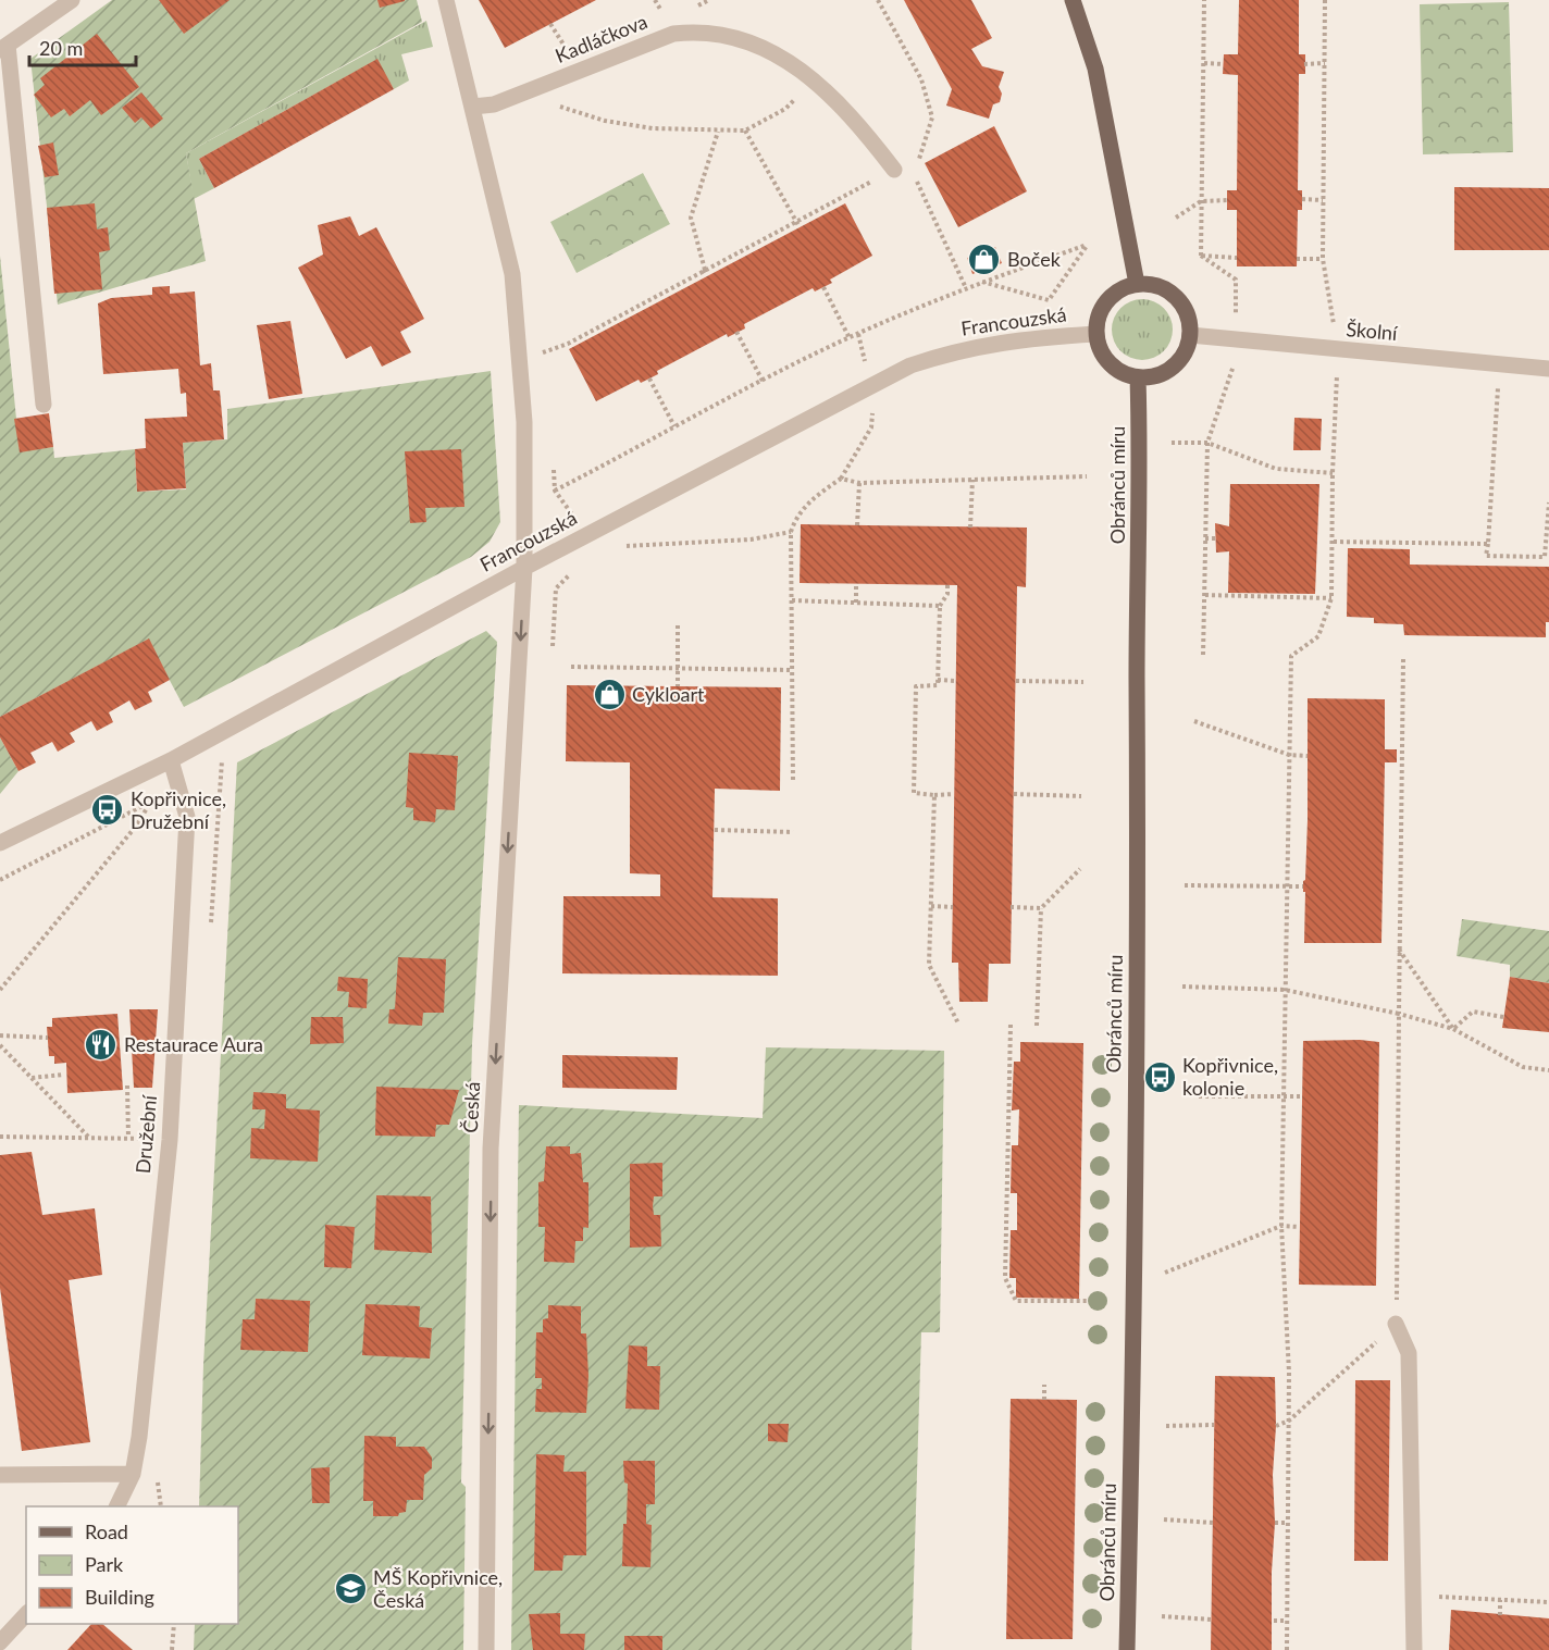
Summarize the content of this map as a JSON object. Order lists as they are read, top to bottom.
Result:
{
  "streets": {
    "main road": ["Obránců míru"],
    "street": [
      "Kadláčkova",
      "Francouzská",
      "Školní",
      "Česká",
      "Družební"
    ]
  },
  "crossings": [
    ["Francouzská", "Školní"],
    ["Francouzská", "Obránců míru"],
    ["Francouzská", "Česká"],
    ["Francouzská", "Družební"],
    ["Školní", "Obránců míru"]
  ],
  "one_way": ["Česká"],
  "places": {
    "shop": ["Boček", "Cykloart"],
    "bus stop": ["Kopřivnice, Družební", "Kopřivnice, kolonie"],
    "restaurant": ["Restaurace Aura"],
    "school or university": ["MŠ Kopřivnice, Česká"]
  },
  "legend": ["Road", "Park", "Building"],
  "scale_bar": "20 m"
}
